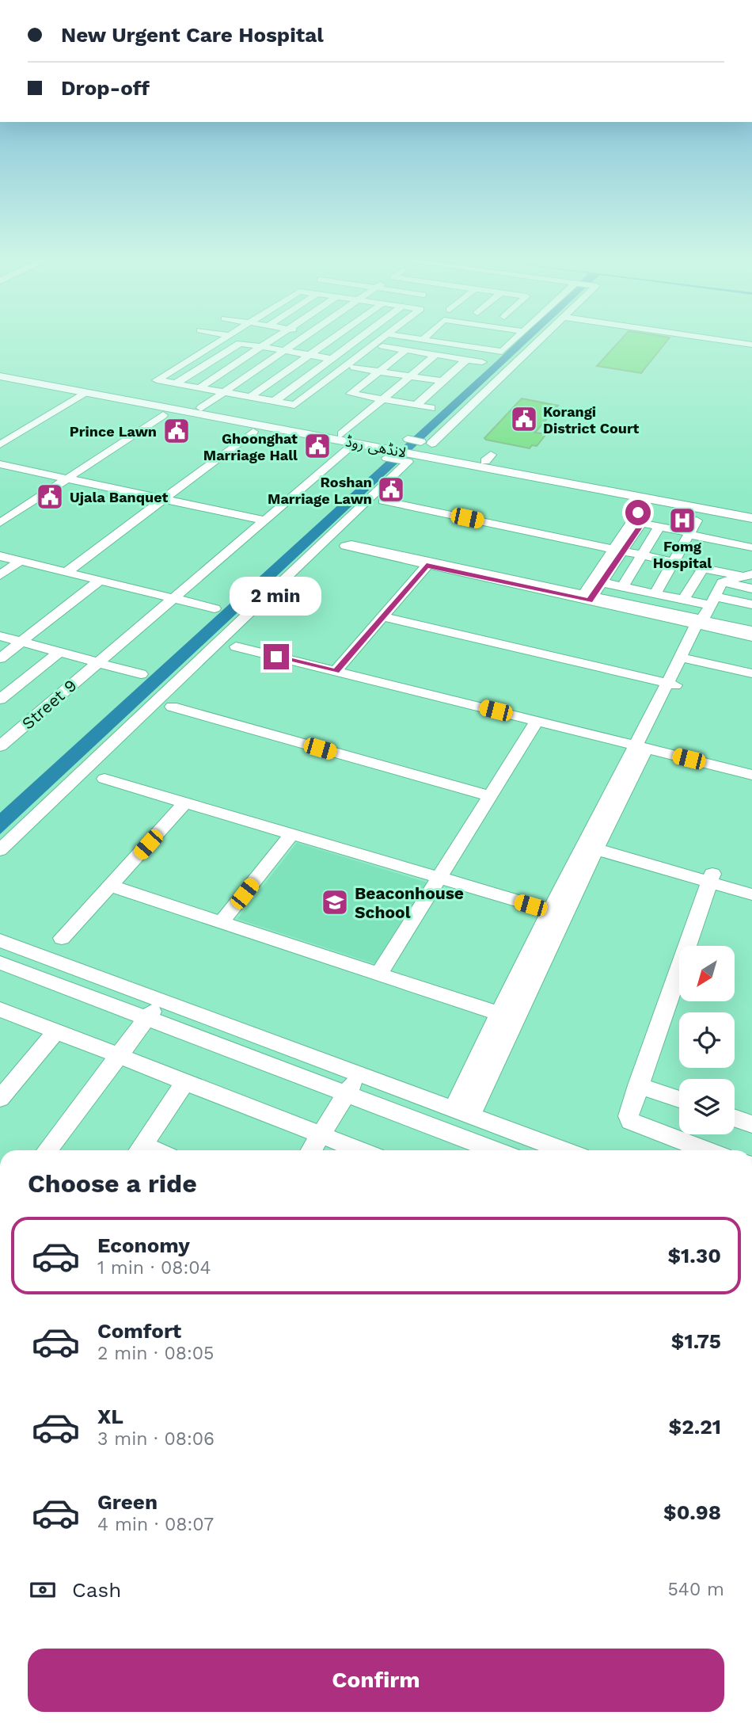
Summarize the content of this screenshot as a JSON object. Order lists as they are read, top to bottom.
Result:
{
  "streets": {
    "main road": ["لانڈھی روڈ"],
    "street": ["Street 9"]
  },
  "places": {
    "public building": [
      "Korangi District Court",
      "Prince Lawn",
      "Ghoonghat Marriage Hall",
      "Roshan Marriage Lawn",
      "Ujala Banquet"
    ],
    "hospital": ["Fomg Hospital"],
    "school or university": ["Beaconhouse School"]
  },
  "north": "bottom left",
  "page": {
    "banner": ["New Urgent Care Hospital", "Drop-off"],
    "bubble": "2 min",
    "heading": "Choose a ride",
    "list": [
      {
        "name": "Economy",
        "note": "1 min · 08:04",
        "value": "$1.30"
      },
      {
        "name": "Comfort",
        "note": "2 min · 08:05",
        "value": "$1.75"
      },
      {
        "name": "XL",
        "note": "3 min · 08:06",
        "value": "$2.21"
      },
      {
        "name": "Green",
        "note": "4 min · 08:07",
        "value": "$0.98"
      }
    ],
    "pay": ["Cash", "540 m"],
    "buttons": "Confirm"
  }
}
